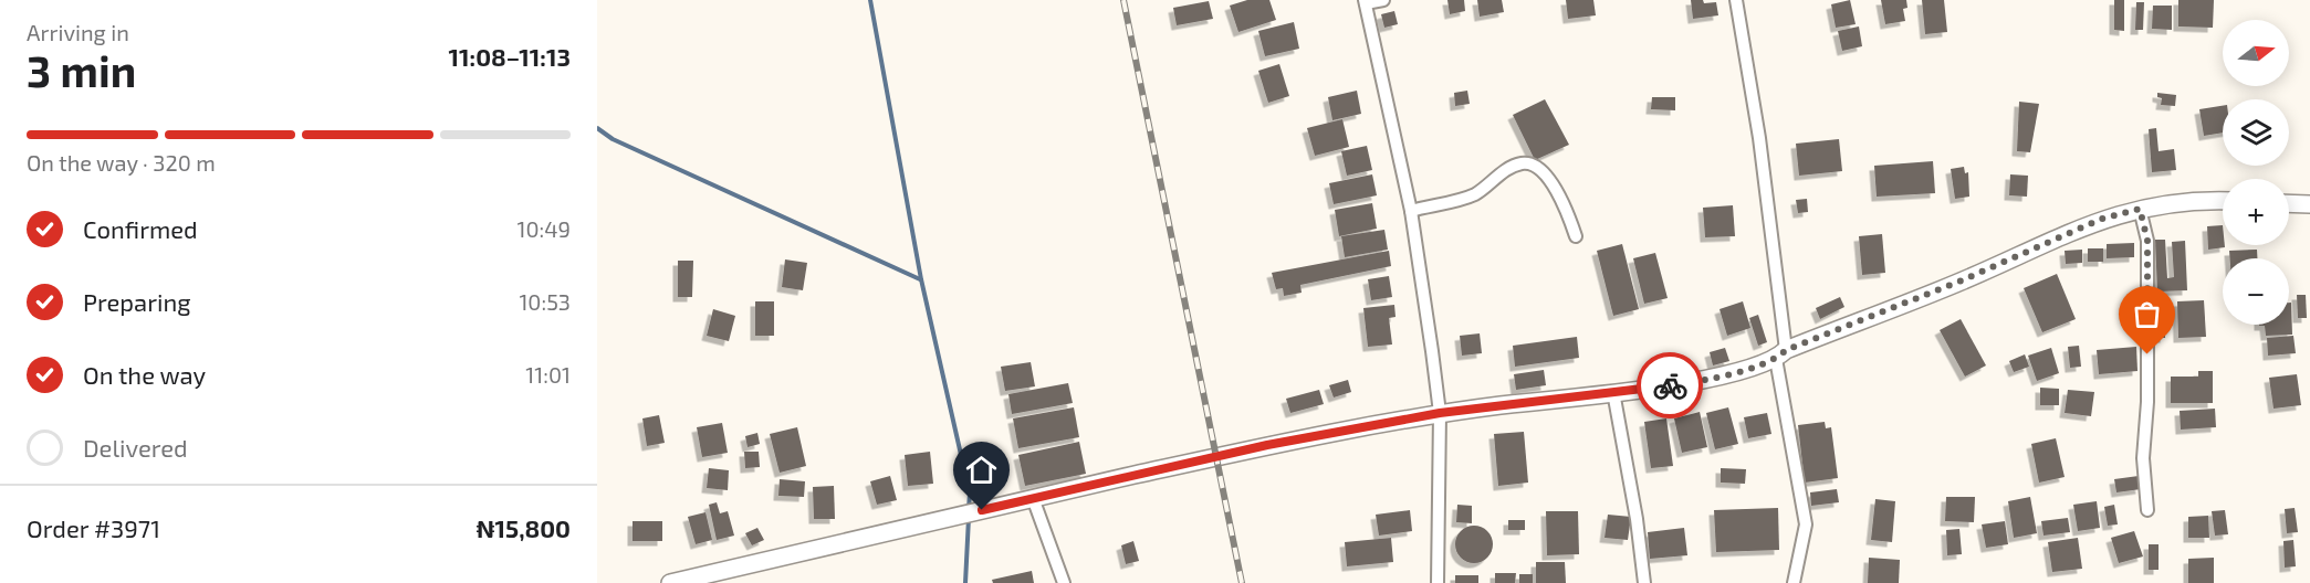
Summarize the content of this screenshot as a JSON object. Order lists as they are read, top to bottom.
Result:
{
  "north": "right",
  "page": {
    "heading": ["3 min", "Arriving in", "11:08–11:13"],
    "panel": ["Order #3971", "₦15,800"],
    "map_buttons": ["+", "−"],
    "bar": "On the way · 320 m",
    "list": [
      ["Confirmed", "10:49"],
      ["Preparing", "10:53"],
      ["On the way", "11:01"],
      "Delivered"
    ]
  }
}
